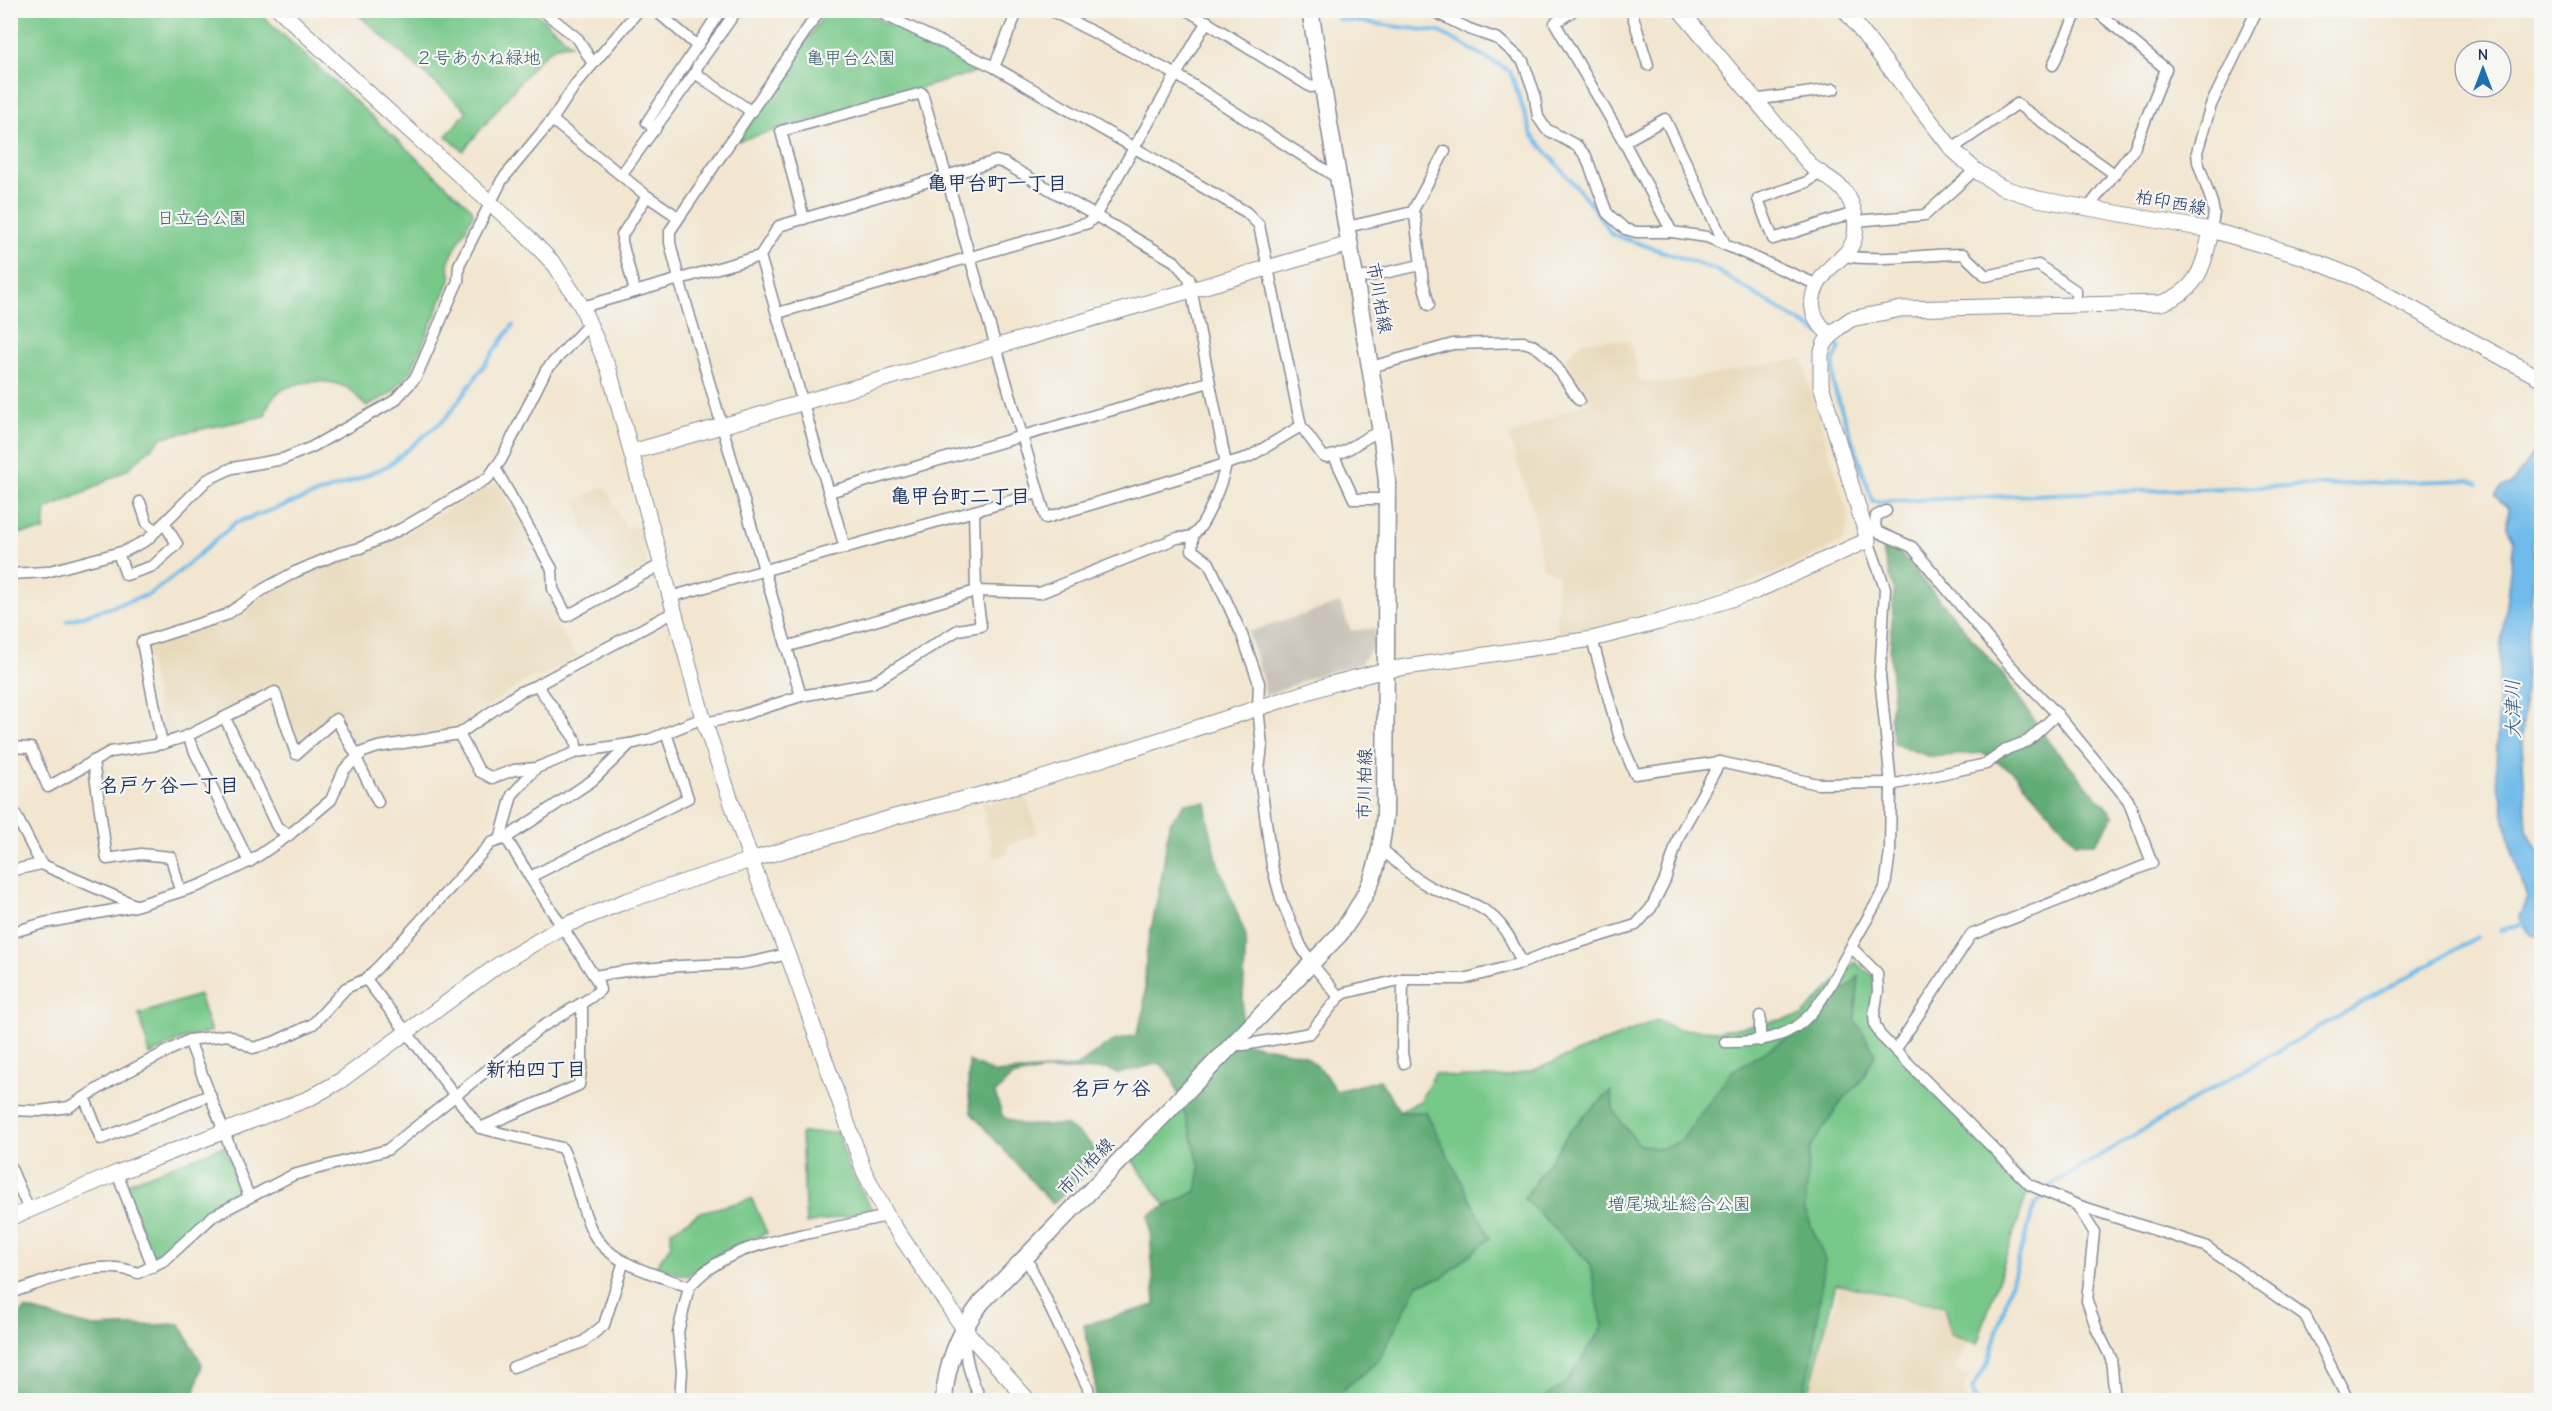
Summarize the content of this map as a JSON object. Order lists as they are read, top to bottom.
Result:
{
  "streets": {
    "main road": ["市川柏線"],
    "street": ["柏印西線"]
  },
  "districts": [
    "亀甲台町一丁目",
    "亀甲台町二丁目",
    "名戸ケ谷一丁目",
    "新柏四丁目",
    "名戸ケ谷"
  ],
  "water": ["大津川"],
  "parks": [
    "２号あかね緑地",
    "亀甲台公園",
    "日立台公園",
    "増尾城址総合公園"
  ],
  "north": "top"
}
